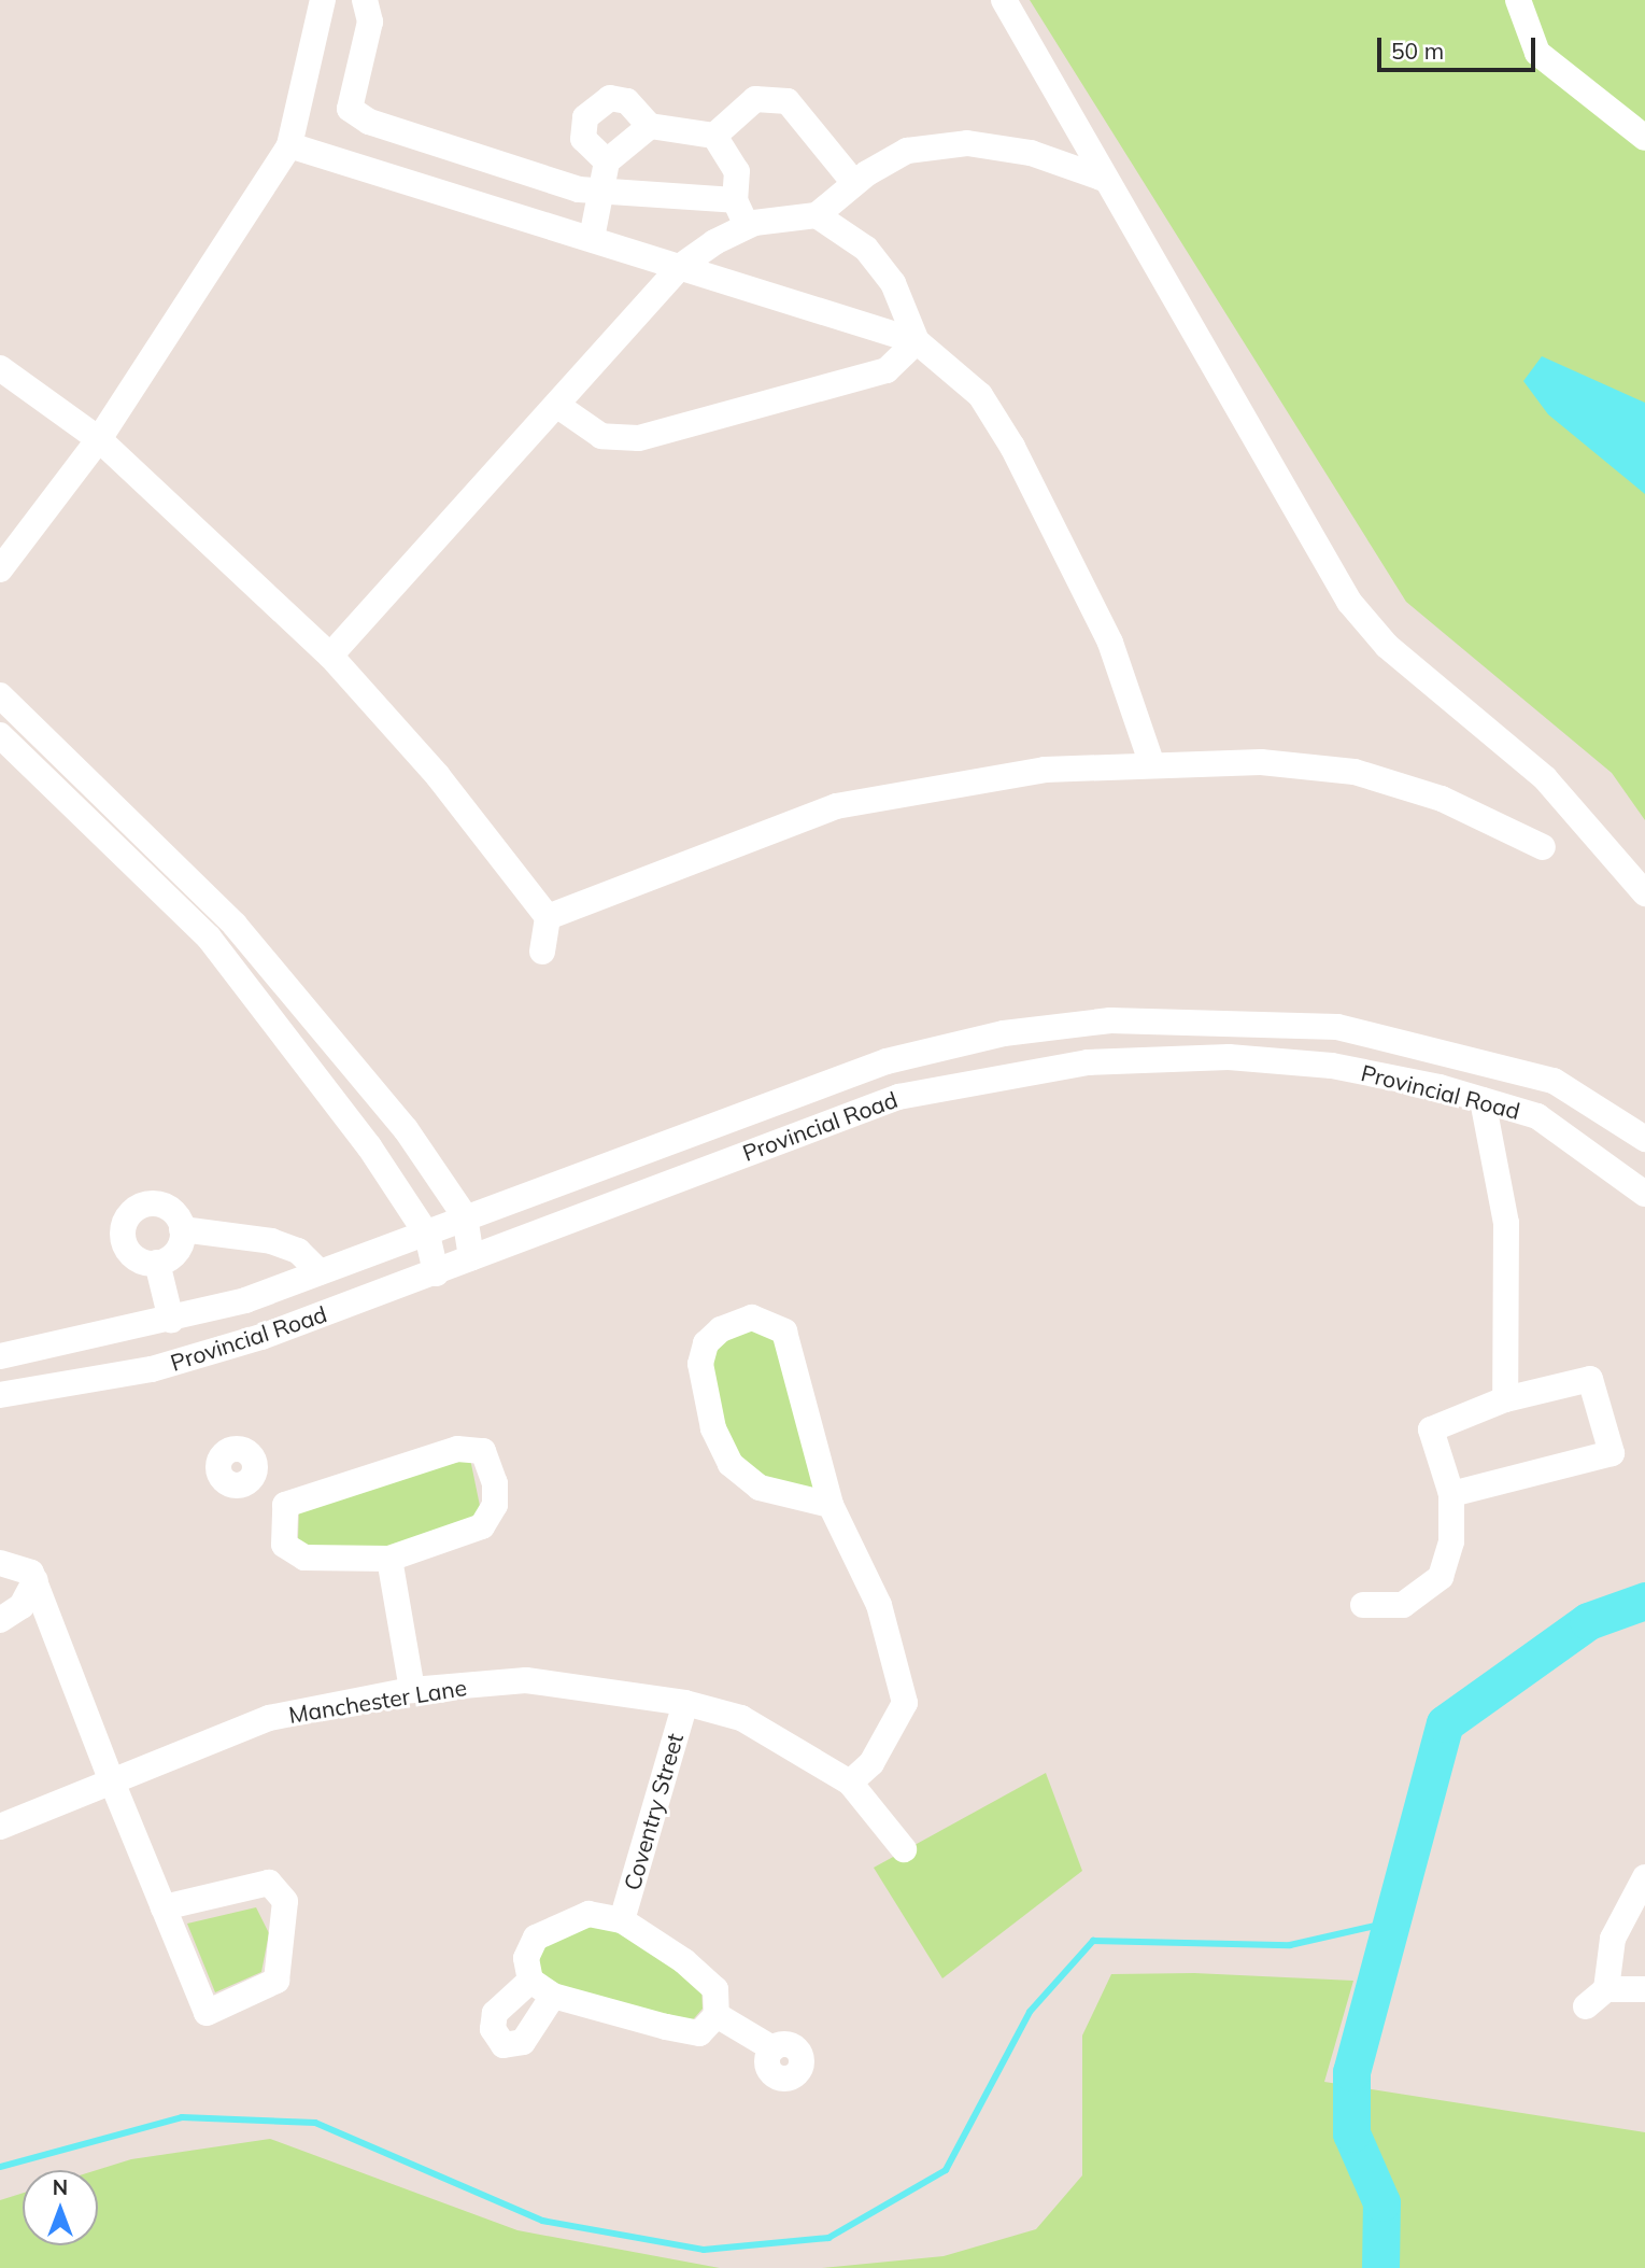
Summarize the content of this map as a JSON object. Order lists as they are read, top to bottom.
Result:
{
  "streets": {
    "street": ["Provincial Road", "Manchester Lane", "Coventry Street"]
  },
  "crossings": [
    ["Manchester Lane", "Coventry Street"]
  ],
  "scale_bar": "50 m",
  "north": "top"
}
